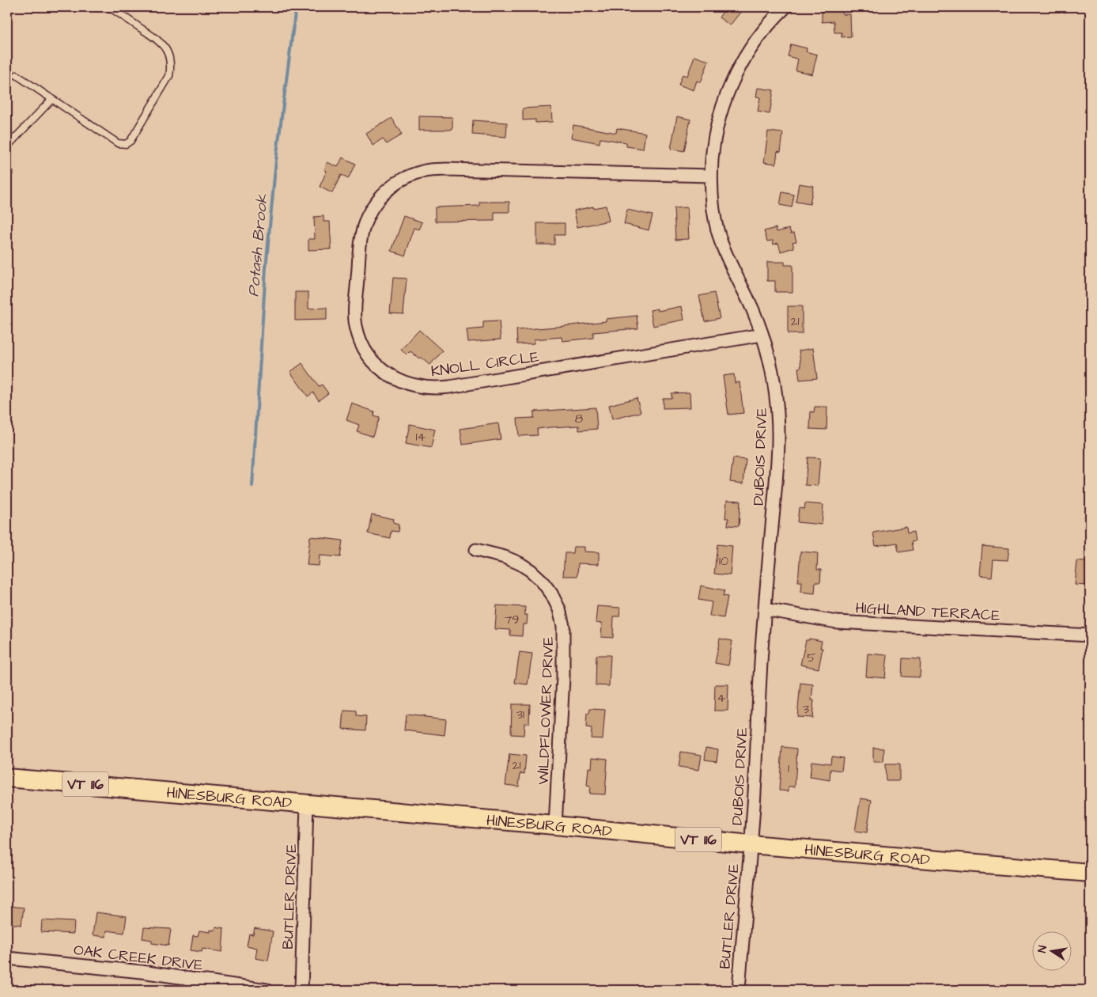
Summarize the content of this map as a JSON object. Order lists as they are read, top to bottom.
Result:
{
  "streets": {
    "main road": ["VT 116", "HINESBURG ROAD"],
    "street": [
      "KNOLL CIRCLE",
      "DUBOIS DRIVE",
      "HIGHLAND TERRACE",
      "WILDFLOWER DRIVE",
      "BUTLER DRIVE",
      "OAK CREEK DRIVE"
    ]
  },
  "crossings": [
    ["KNOLL CIRCLE", "DUBOIS DRIVE"],
    ["DUBOIS DRIVE", "HIGHLAND TERRACE"],
    ["DUBOIS DRIVE", "HINESBURG ROAD"],
    ["DUBOIS DRIVE", "BUTLER DRIVE"],
    ["WILDFLOWER DRIVE", "HINESBURG ROAD"],
    ["HINESBURG ROAD", "BUTLER DRIVE"]
  ],
  "water": ["Potash Brook"],
  "house_numbers": [
    "21",
    "8",
    "14",
    "10",
    "79",
    "5",
    "4",
    "3",
    "31",
    "21",
    "1"
  ],
  "north": "left"
}
